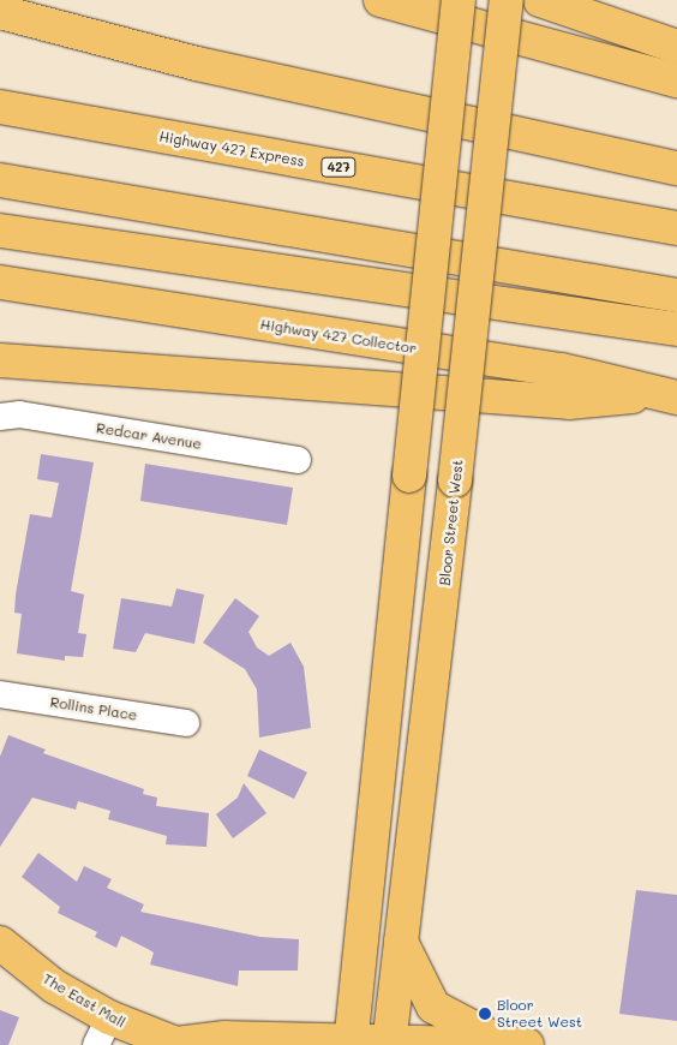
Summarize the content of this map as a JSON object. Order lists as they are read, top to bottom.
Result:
{
  "streets": {
    "main road": [
      "Highway 427 Express",
      "427",
      "Highway 427 Collector",
      "Bloor Street West",
      "The East Mall"
    ],
    "street": ["Redcar Avenue", "Rollins Place"]
  },
  "crossings": [
    ["Bloor Street West", "The East Mall"]
  ],
  "places": ["Bloor Street West"]
}
